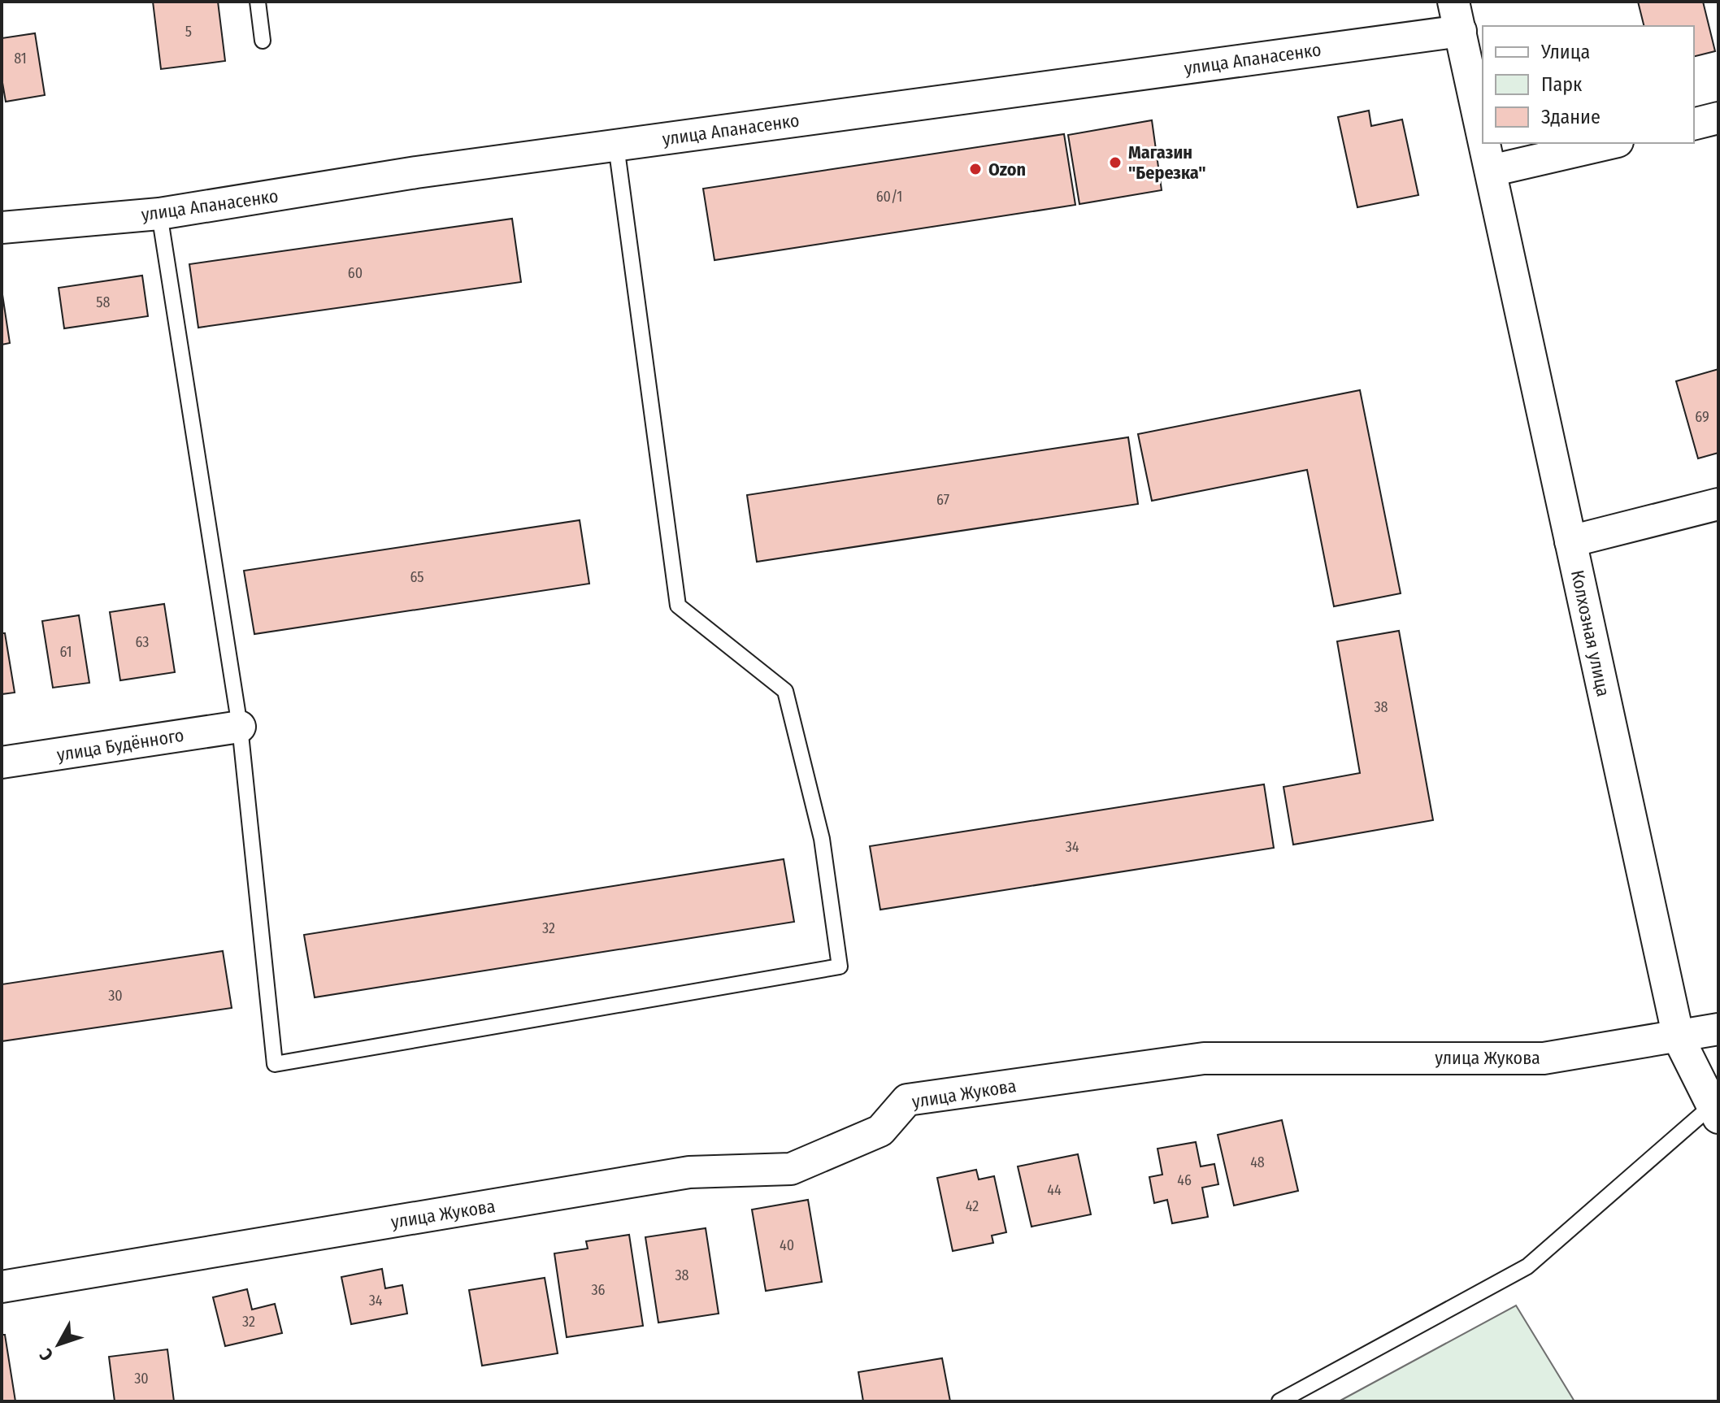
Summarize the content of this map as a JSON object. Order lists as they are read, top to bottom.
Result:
{
  "streets": {
    "street": [
      "улица Апанасенко",
      "Колхозная улица",
      "улица Будённого",
      "улица Жукова"
    ]
  },
  "crossings": [
    ["улица Апанасенко", "Колхозная улица"],
    ["Колхозная улица", "улица Жукова"]
  ],
  "places": ["Магазин \"Березка\"", "Ozon"],
  "house_numbers": [
    "5",
    "81",
    "60/1",
    "60",
    "58",
    "69",
    "67",
    "65",
    "63",
    "61",
    "38",
    "34",
    "32",
    "30",
    "48",
    "46",
    "44",
    "42",
    "40",
    "38",
    "36",
    "34",
    "32",
    "30"
  ],
  "legend": ["Улица", "Парк", "Здание"],
  "north": "bottom left"
}
